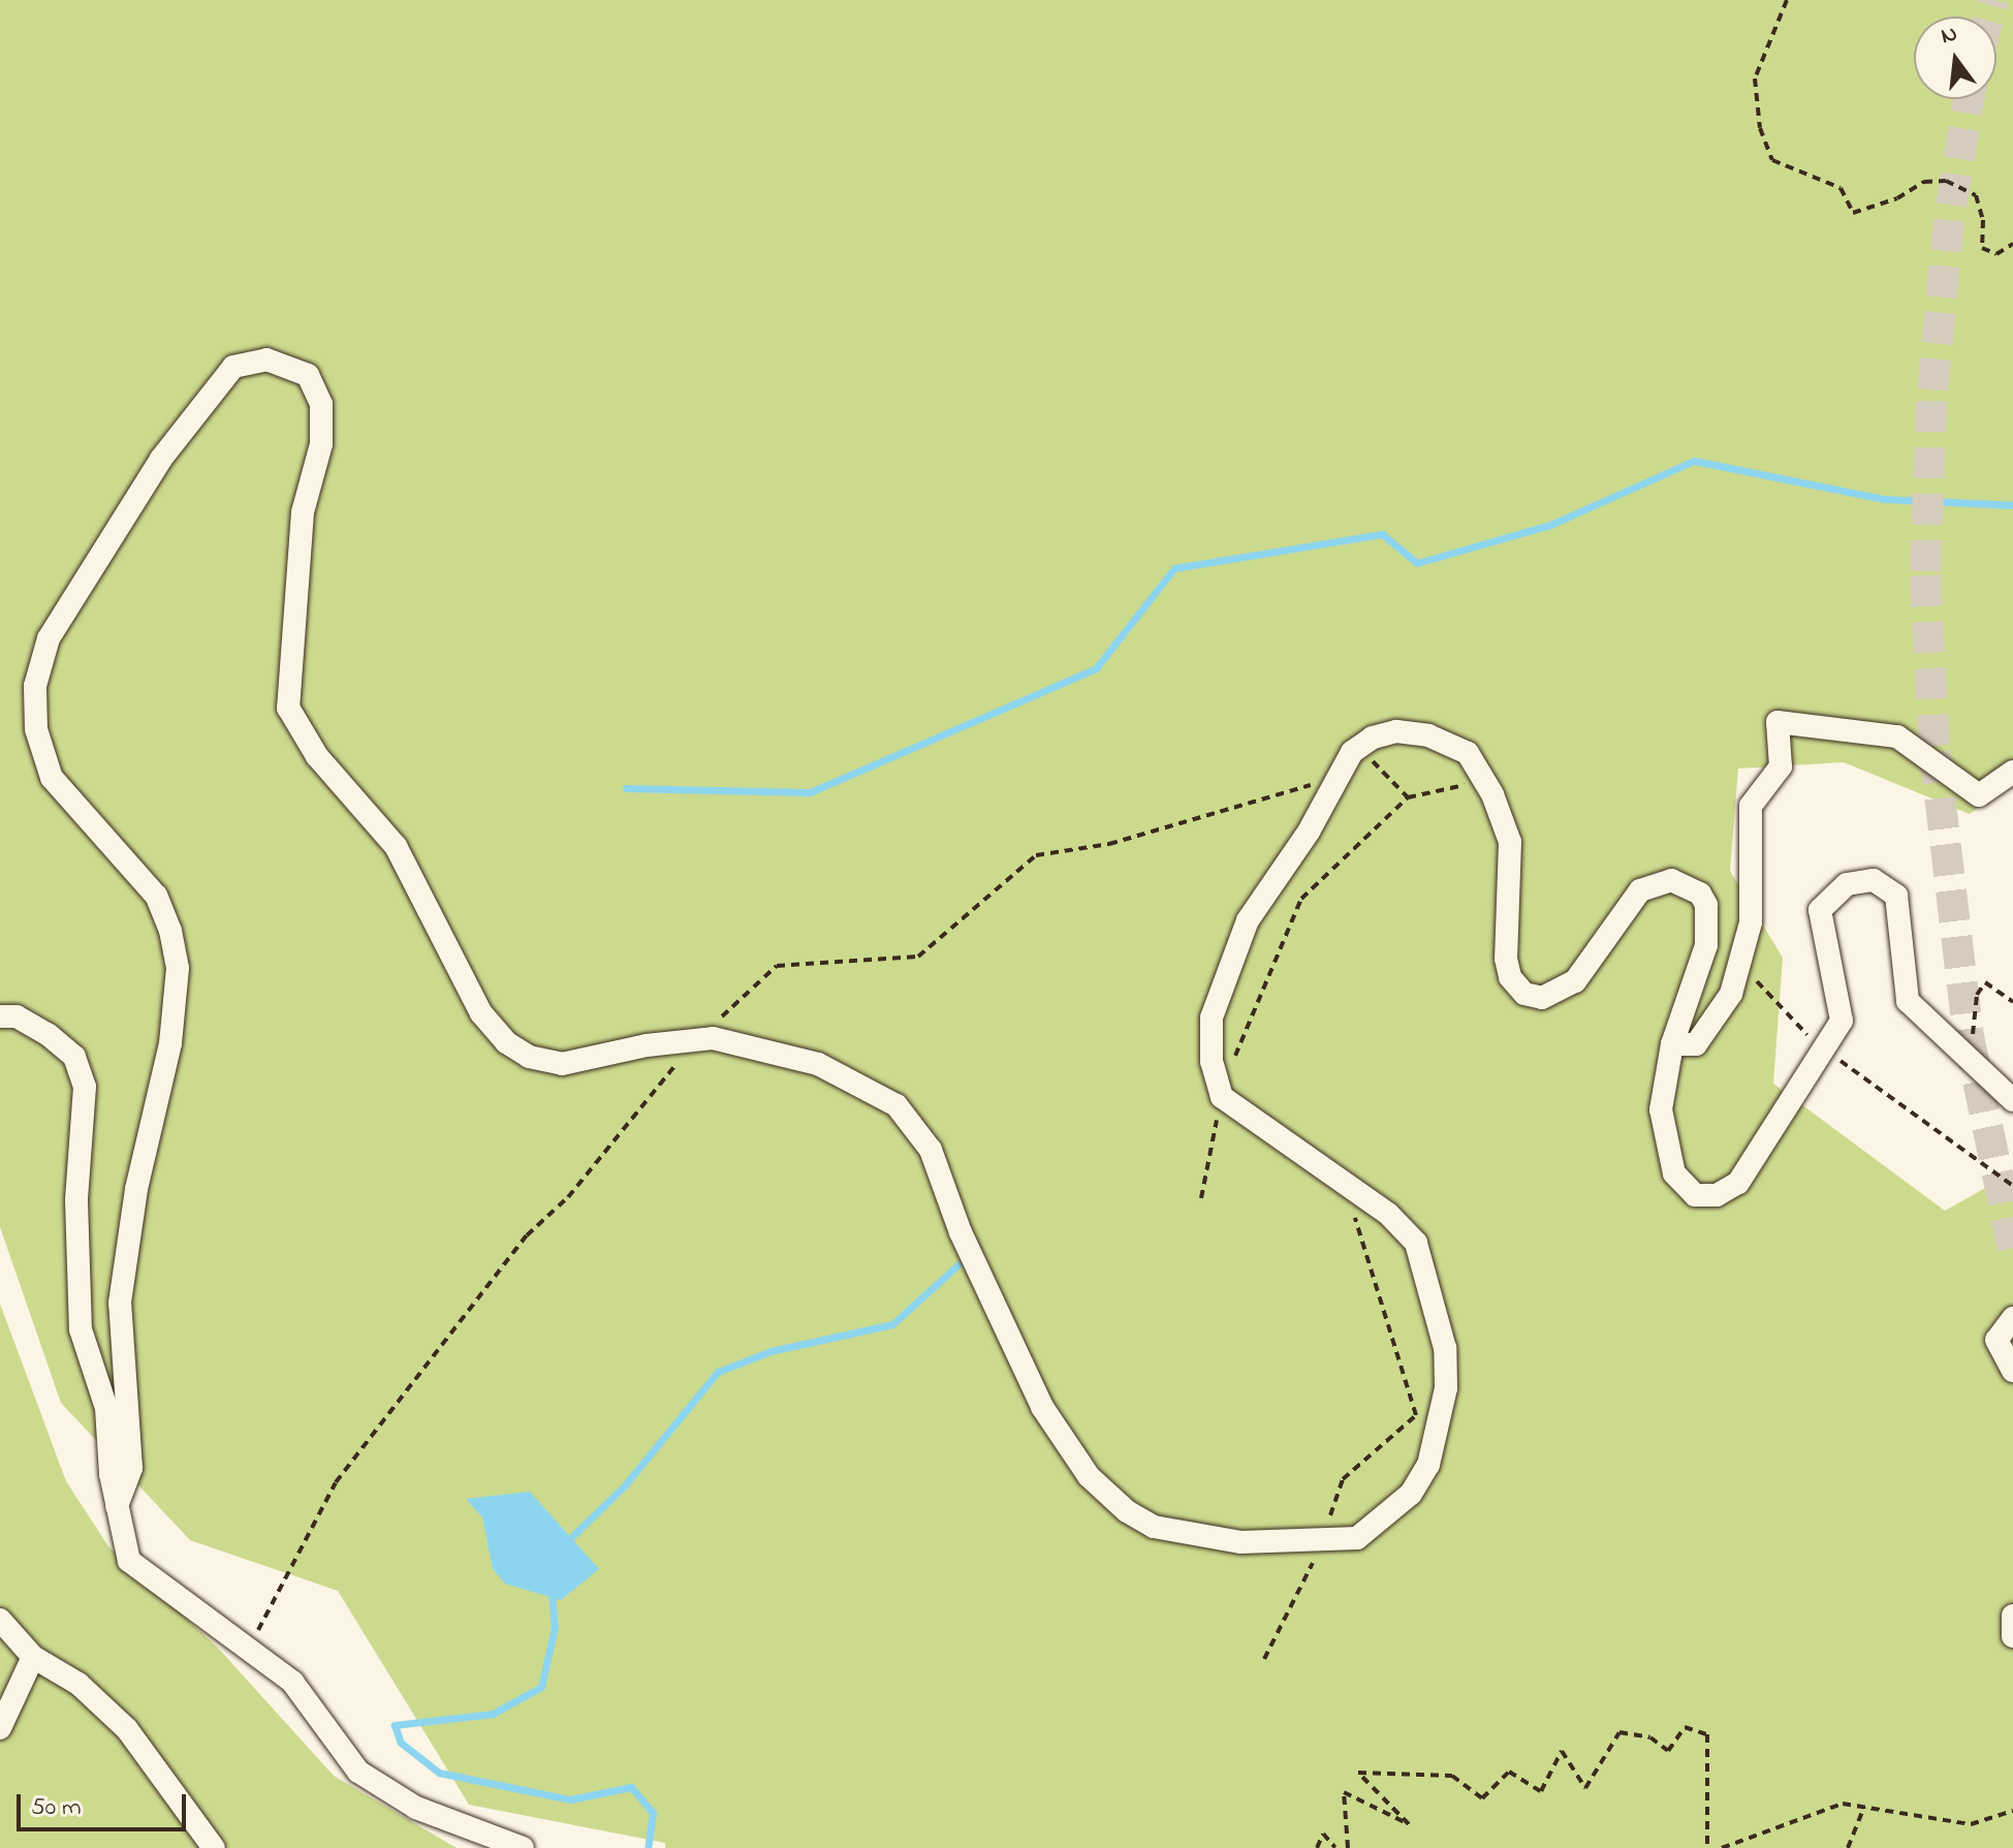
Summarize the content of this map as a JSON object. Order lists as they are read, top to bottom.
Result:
{
  "scale_bar": "50 m",
  "north": "top"
}
